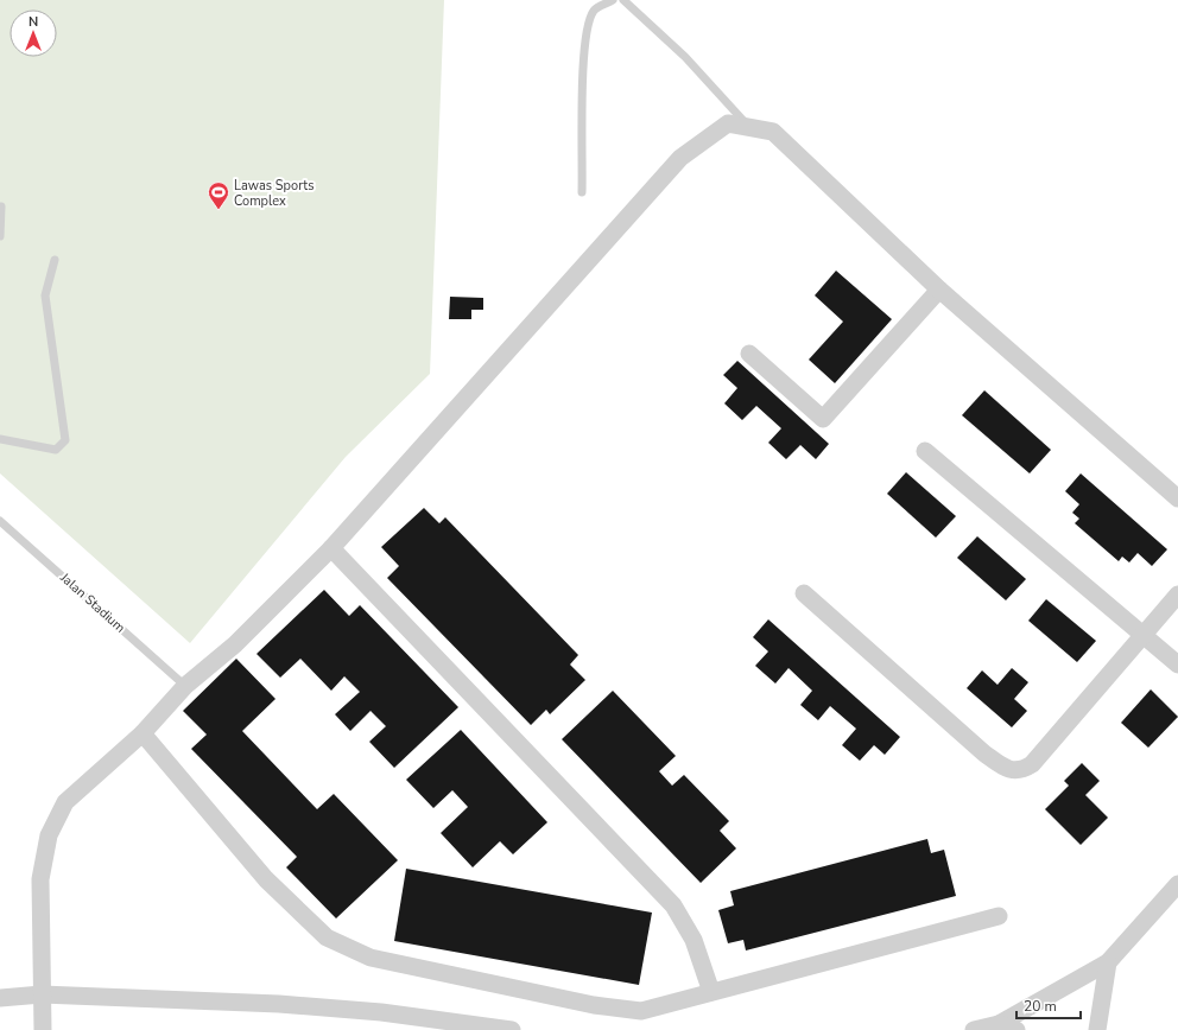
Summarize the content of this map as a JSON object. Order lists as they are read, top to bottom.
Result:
{
  "streets": {
    "lane": ["Jalan Stadium"]
  },
  "places": {
    "sports": ["Lawas Sports Complex"]
  },
  "scale_bar": "20 m",
  "north": "top"
}
